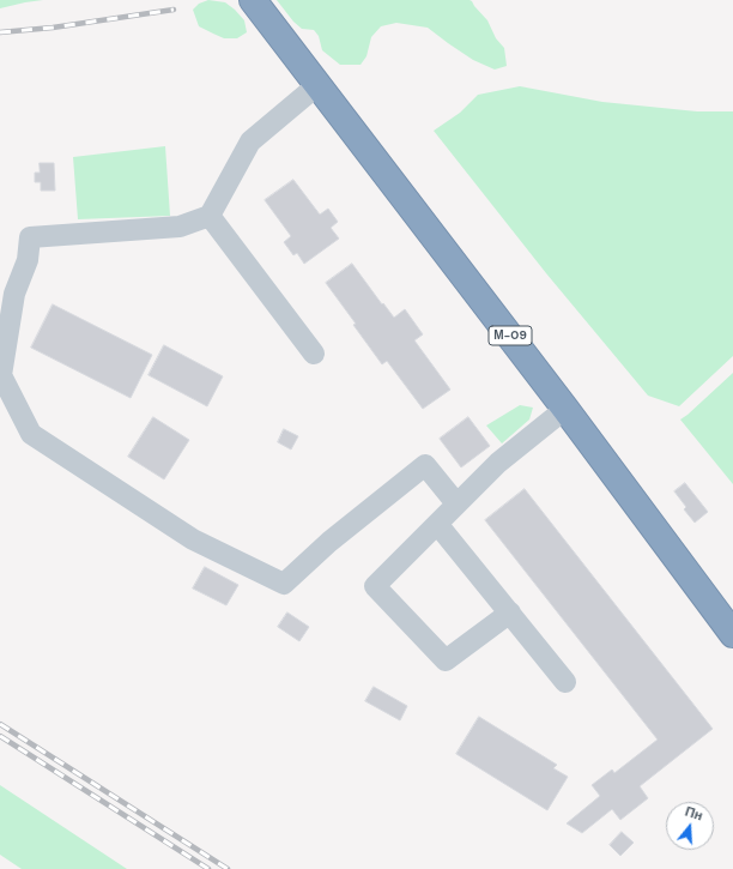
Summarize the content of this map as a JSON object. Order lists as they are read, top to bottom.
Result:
{
  "streets": {
    "highway": ["М-09"]
  },
  "north": "top"
}
